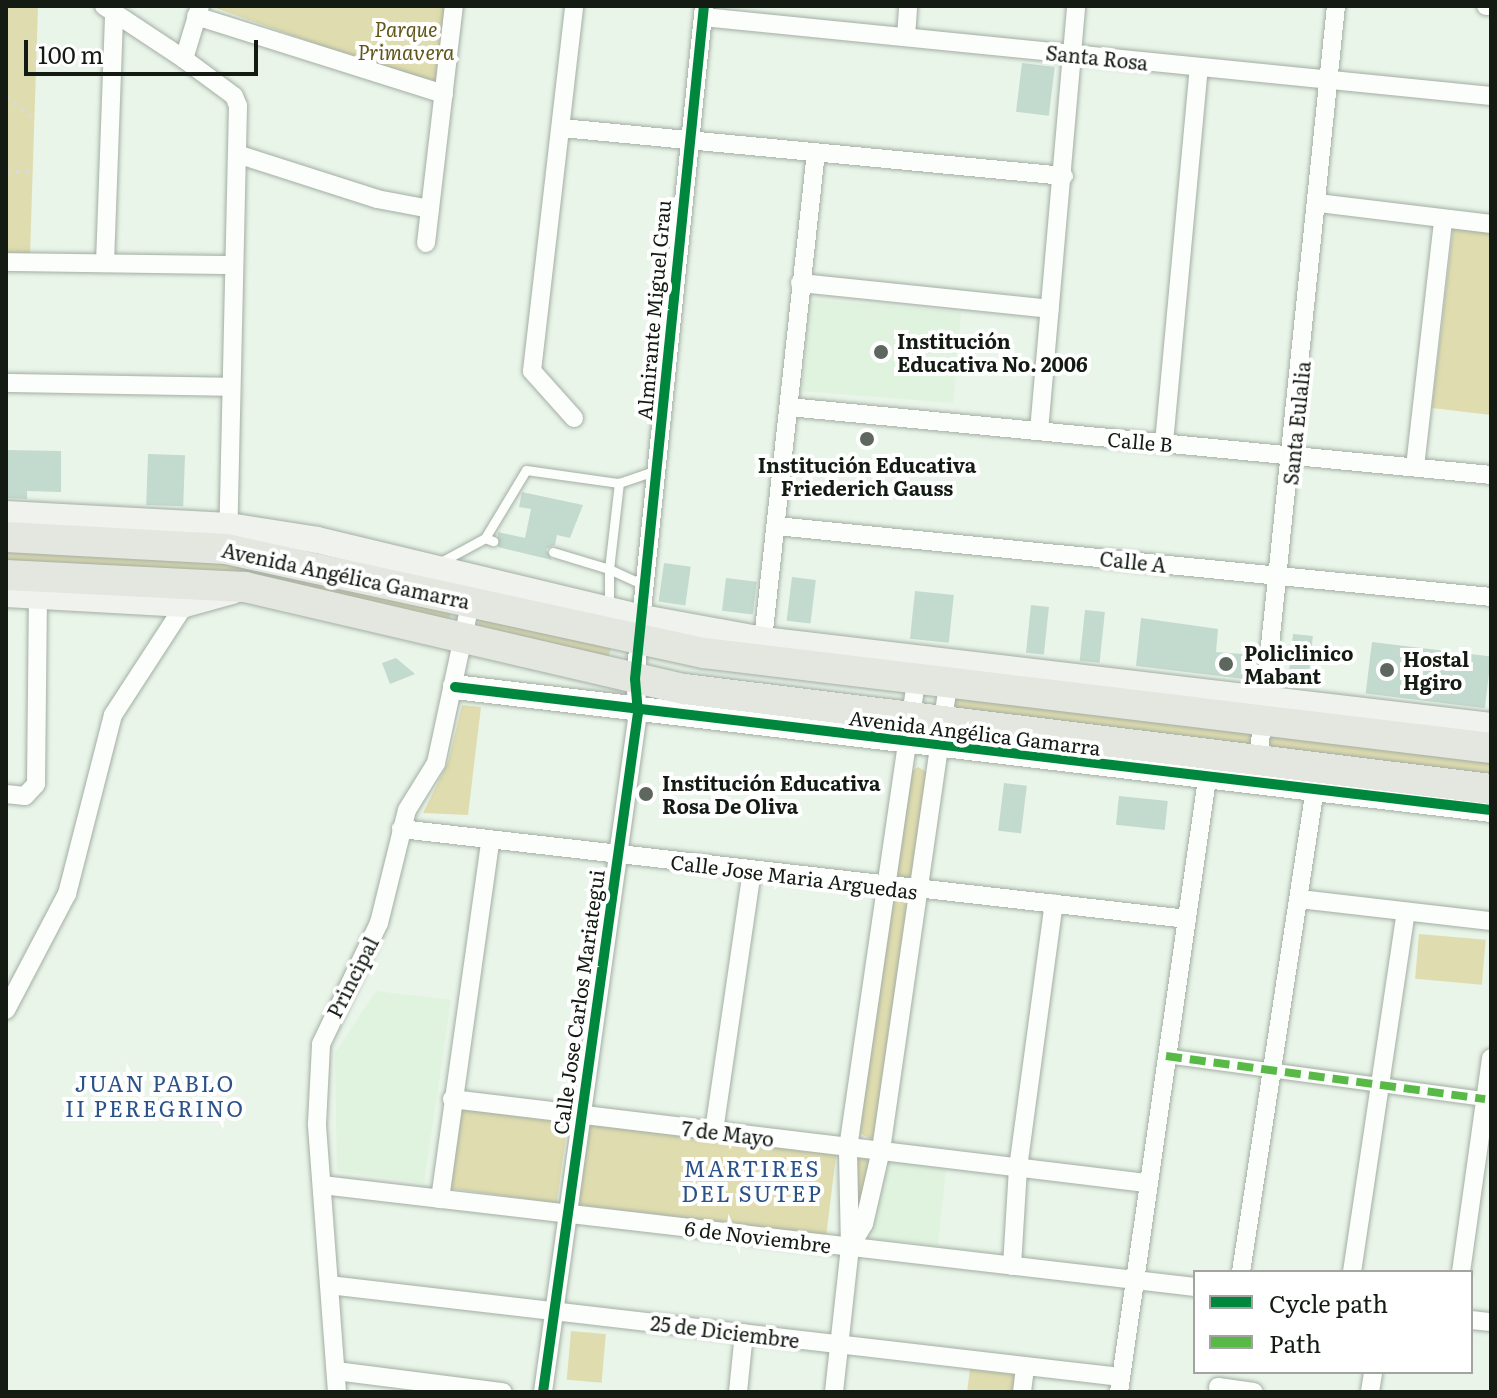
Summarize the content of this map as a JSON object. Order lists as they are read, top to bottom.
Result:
{
  "streets": {
    "main road": ["Avenida Angélica Gamarra"],
    "street": [
      "Santa Rosa",
      "Almirante Miguel Grau",
      "Santa Eulalia",
      "Calle B",
      "Calle A",
      "Calle Jose Maria Arguedas",
      "Principal",
      "Calle Jose Carlos Mariategui",
      "7 de Mayo",
      "6 de Noviembre",
      "25 de Diciembre"
    ]
  },
  "crossings": [
    ["Santa Rosa", "Almirante Miguel Grau"],
    ["Santa Rosa", "Santa Eulalia"],
    ["Almirante Miguel Grau", "Avenida Angélica Gamarra"],
    ["Almirante Miguel Grau", "Calle Jose Carlos Mariategui"],
    ["Santa Eulalia", "Calle B"],
    ["Santa Eulalia", "Calle A"],
    ["Santa Eulalia", "Avenida Angélica Gamarra"],
    ["Avenida Angélica Gamarra", "Principal"],
    ["Avenida Angélica Gamarra", "Calle Jose Carlos Mariategui"],
    ["Calle Jose Maria Arguedas", "Principal"],
    ["Calle Jose Maria Arguedas", "Calle Jose Carlos Mariategui"],
    ["Principal", "6 de Noviembre"],
    ["Principal", "25 de Diciembre"],
    ["Calle Jose Carlos Mariategui", "7 de Mayo"],
    ["Calle Jose Carlos Mariategui", "6 de Noviembre"],
    ["Calle Jose Carlos Mariategui", "25 de Diciembre"]
  ],
  "districts": ["JUAN PABLO II PEREGRINO", "MARTIRES DEL SUTEP"],
  "parks": ["Parque Primavera"],
  "places": [
    "Institución Educativa No. 2006",
    "Institución Educativa Friederich Gauss",
    "Policlinico Mabant",
    "Hostal Hgiro",
    "Institución Educativa Rosa De Oliva"
  ],
  "legend": ["Cycle path", "Path"],
  "scale_bar": "100 m"
}
